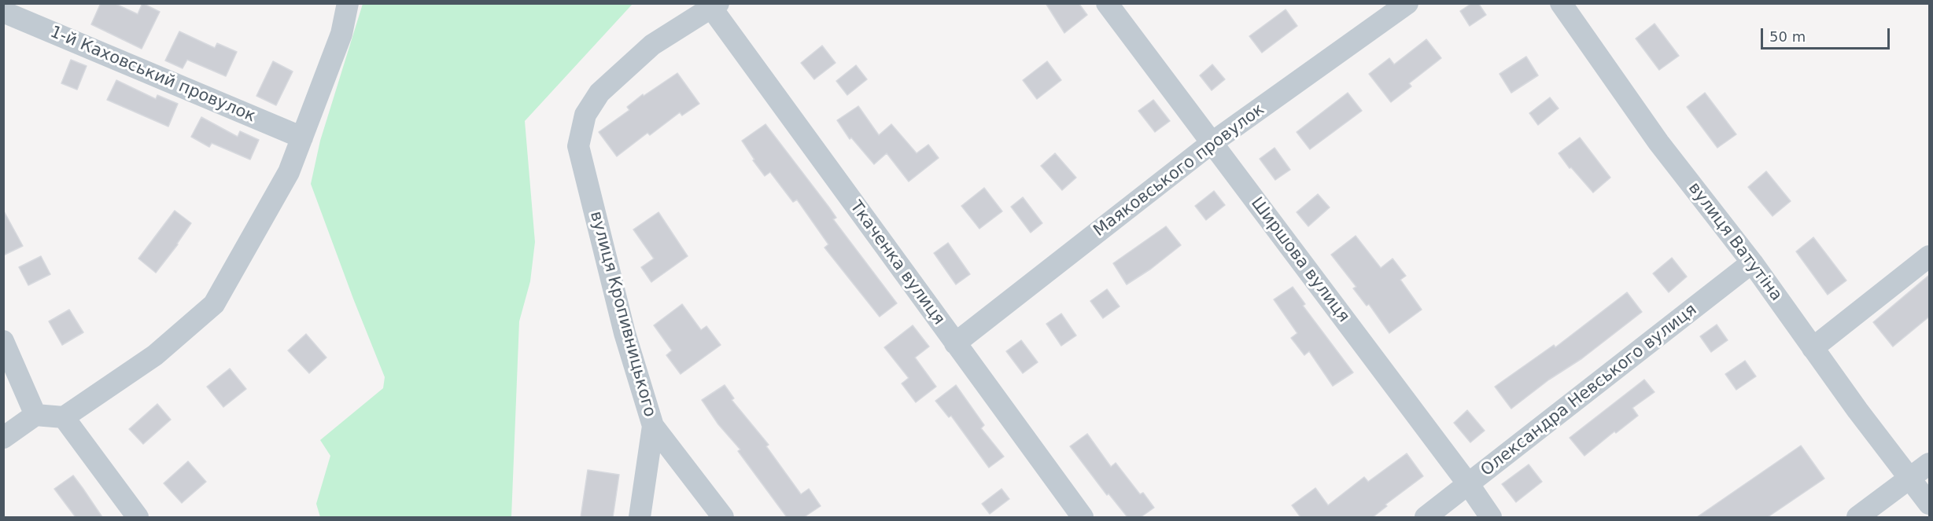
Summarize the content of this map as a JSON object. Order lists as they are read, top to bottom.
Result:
{
  "streets": {
    "street": [
      "1-й Каховський провулок",
      "Маяковського провулок",
      "вулиця Ватутіна",
      "Ширшова вулиця",
      "Ткаченка вулиця",
      "вулиця Кропивницького",
      "Олександра Невського вулиця"
    ]
  },
  "crossings": [
    ["Маяковського провулок", "Ширшова вулиця"],
    ["Маяковського провулок", "Ткаченка вулиця"],
    ["вулиця Ватутіна", "Олександра Невського вулиця"],
    ["Ширшова вулиця", "Олександра Невського вулиця"],
    ["Ткаченка вулиця", "вулиця Кропивницького"]
  ],
  "scale_bar": "50 m"
}
